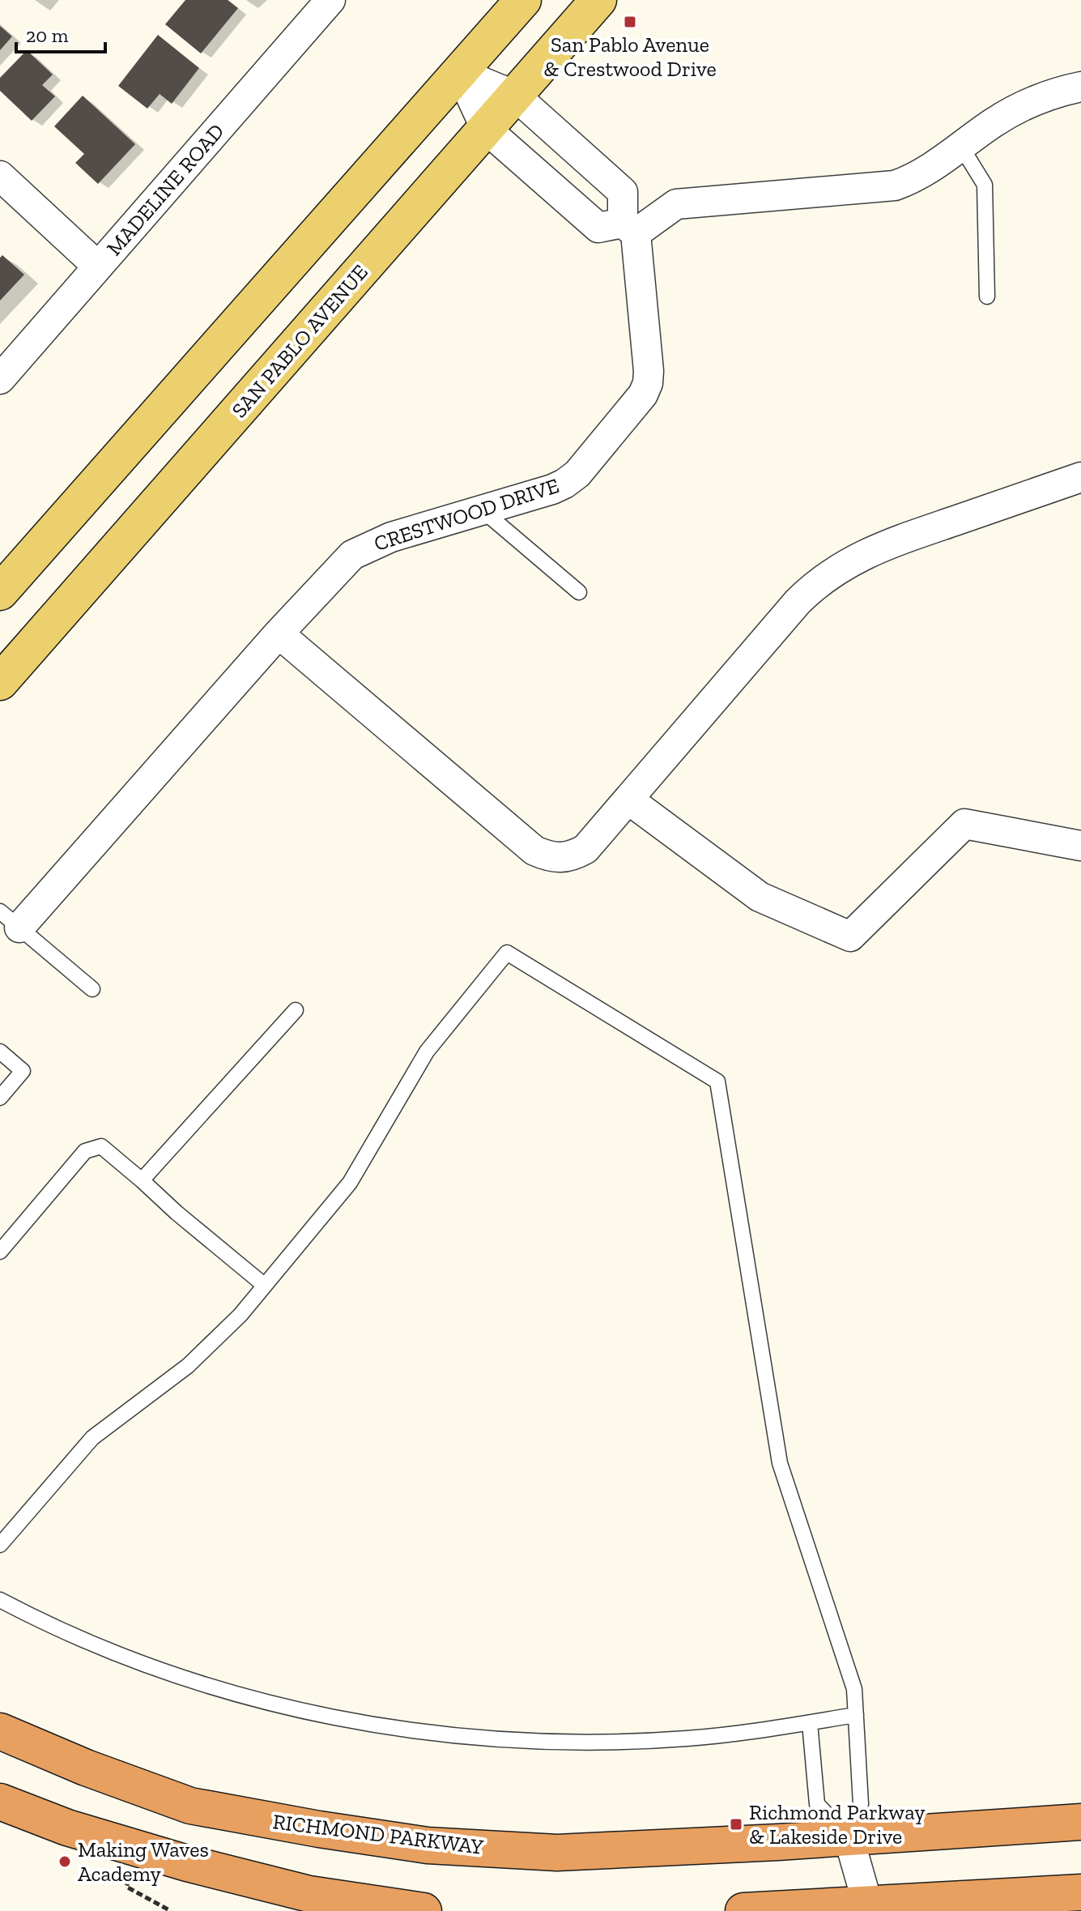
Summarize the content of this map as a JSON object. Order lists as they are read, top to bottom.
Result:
{
  "streets": {
    "highway": ["RICHMOND PARKWAY"],
    "main road": ["SAN PABLO AVENUE"],
    "street": ["MADELINE ROAD", "CRESTWOOD DRIVE"]
  },
  "crossings": [
    ["SAN PABLO AVENUE", "CRESTWOOD DRIVE"]
  ],
  "places": {
    "transit": ["San Pablo Avenue & Crestwood Drive", "Richmond Parkway & Lakeside Drive"],
    "other": ["Making Waves Academy"]
  },
  "scale_bar": "20 m"
}
